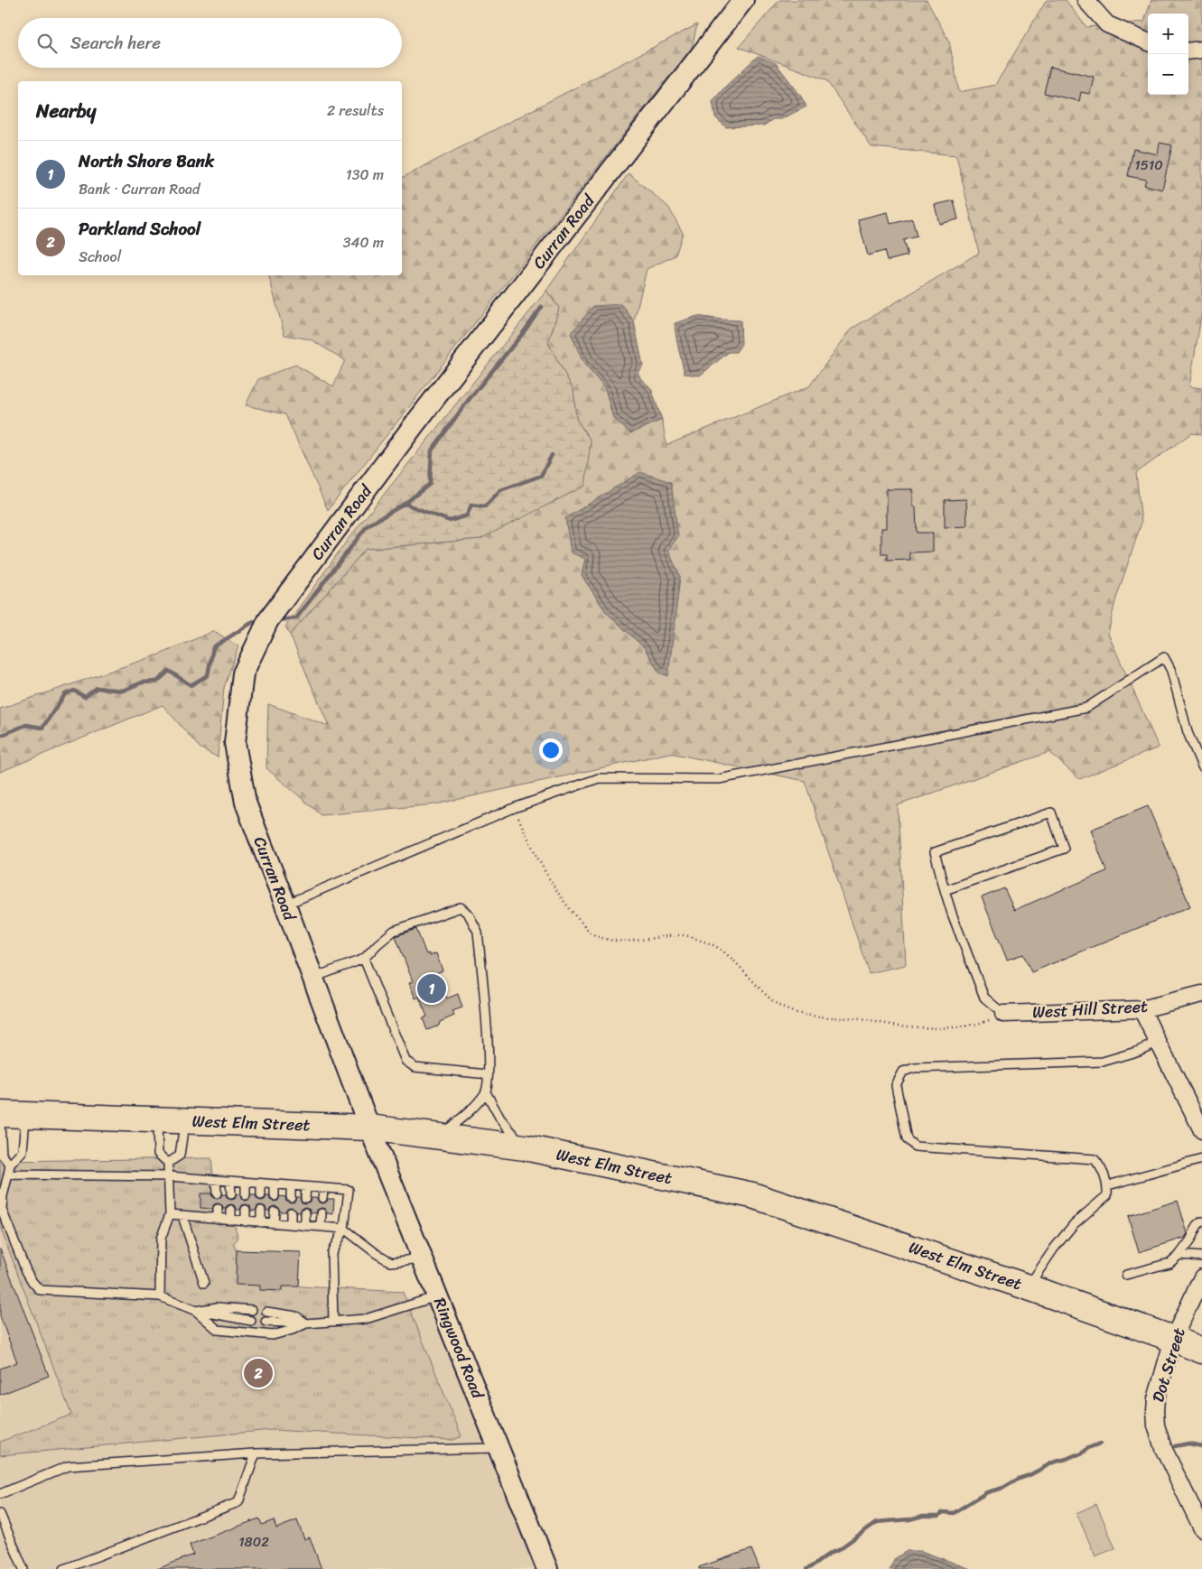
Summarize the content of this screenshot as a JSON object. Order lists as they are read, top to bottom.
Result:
{
  "streets": {
    "main road": ["West Elm Street"],
    "street": [
      "Curran Road",
      "West Hill Street",
      "Ringwood Road",
      "Dot Street"
    ]
  },
  "crossings": [
    ["Curran Road", "West Elm Street"],
    ["Curran Road", "Ringwood Road"],
    ["West Elm Street", "Ringwood Road"],
    ["West Elm Street", "Dot Street"]
  ],
  "house_numbers": ["1510", "1802"],
  "page": {
    "map_buttons": ["+", "−"],
    "search": "Search here",
    "heading": ["Nearby", "2 results"],
    "list": [
      {
        "mark": "1",
        "name": "North Shore Bank",
        "note": "Bank · Curran Road",
        "value": "130 m"
      },
      {
        "mark": "2",
        "name": "Parkland School",
        "note": "School",
        "value": "340 m"
      }
    ],
    "pins": ["1", "2"]
  }
}
